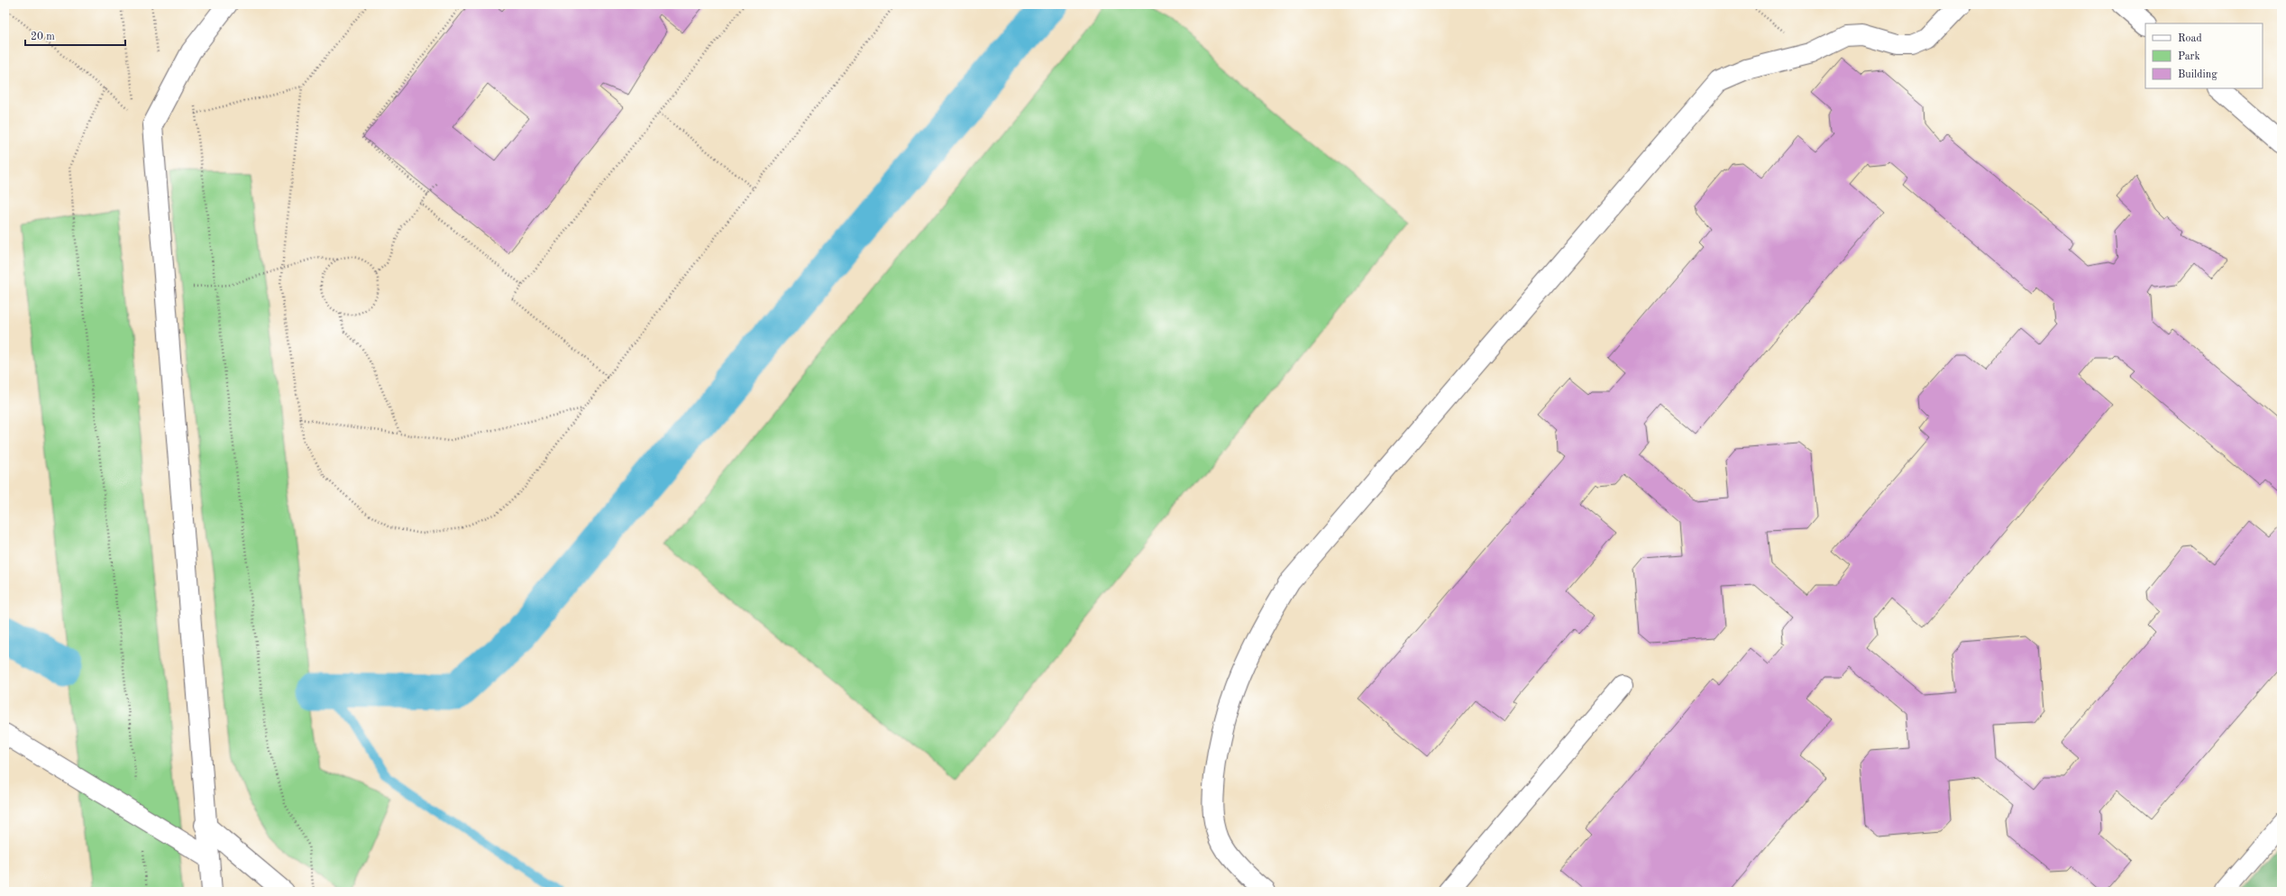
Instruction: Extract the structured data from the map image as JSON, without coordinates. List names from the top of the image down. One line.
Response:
{"legend":["Road","Park","Building"],"scale_bar":"20 m"}
